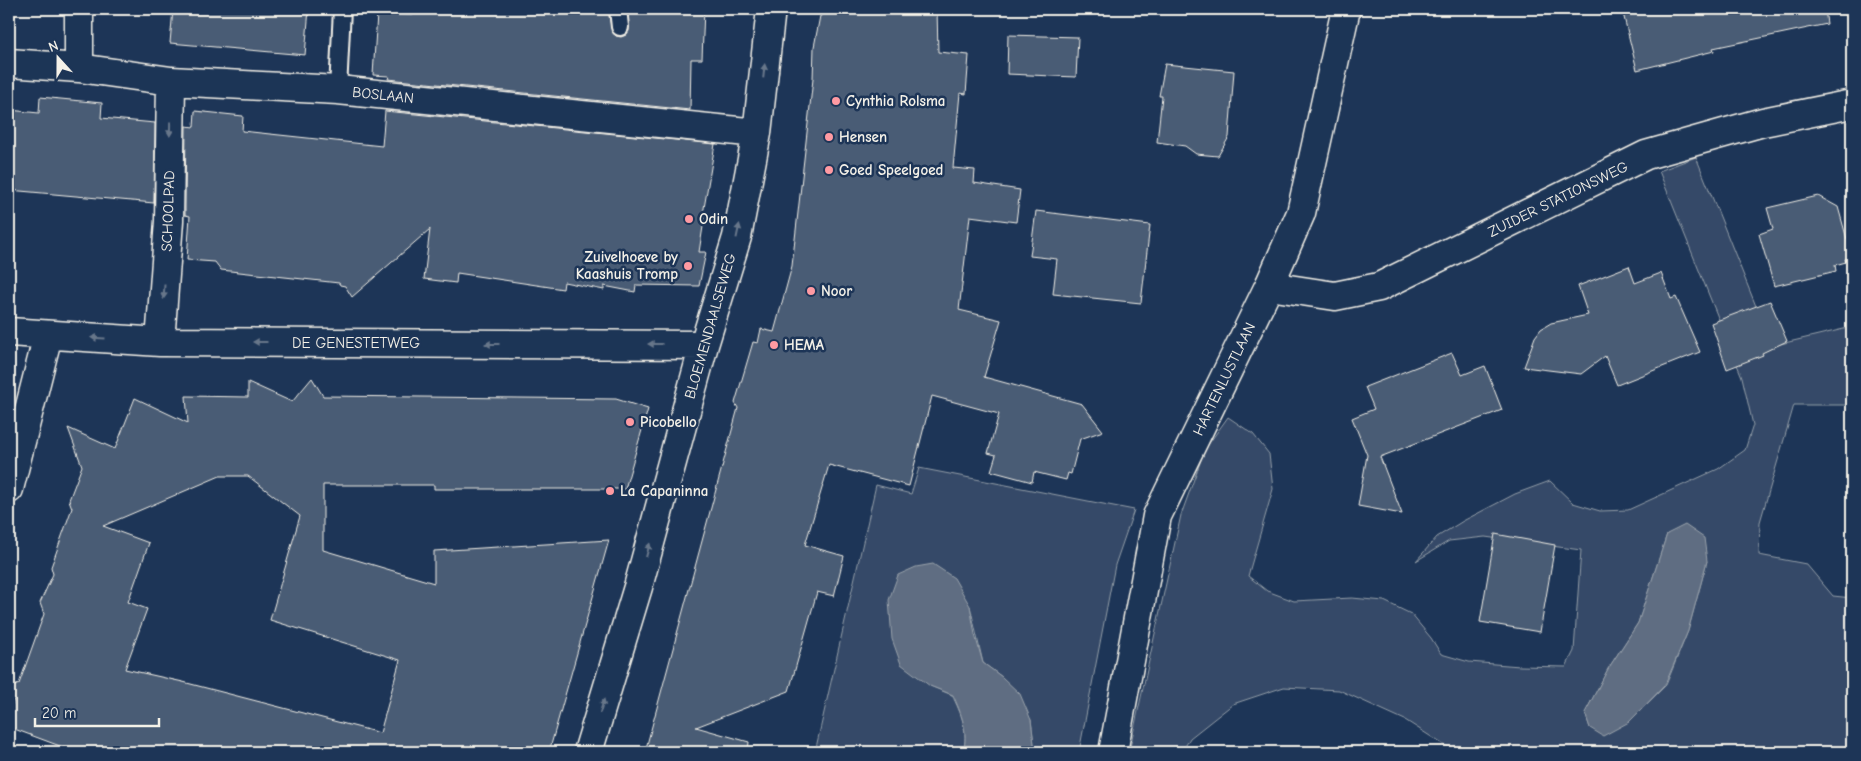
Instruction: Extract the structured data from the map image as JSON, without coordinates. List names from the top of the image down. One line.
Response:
{"streets":{"street":["BOSLAAN","ZUIDER STATIONSWEG","SCHOOLPAD","BLOEMENDAALSEWEG","DE GENESTETWEG","HARTENLUSTLAAN"]},"crossings":[["BOSLAAN","SCHOOLPAD"],["BOSLAAN","BLOEMENDAALSEWEG"],["ZUIDER STATIONSWEG","HARTENLUSTLAAN"],["SCHOOLPAD","DE GENESTETWEG"],["BLOEMENDAALSEWEG","DE GENESTETWEG"]],"one_way":["SCHOOLPAD","BLOEMENDAALSEWEG","DE GENESTETWEG"],"places":["Cynthia Rolsma","Hensen","Goed Speelgoed","Odin","Zuivelhoeve by Kaashuis Tromp","Noor","HEMA","Picobello","La Capaninna"],"scale_bar":"20 m","north":"top"}
